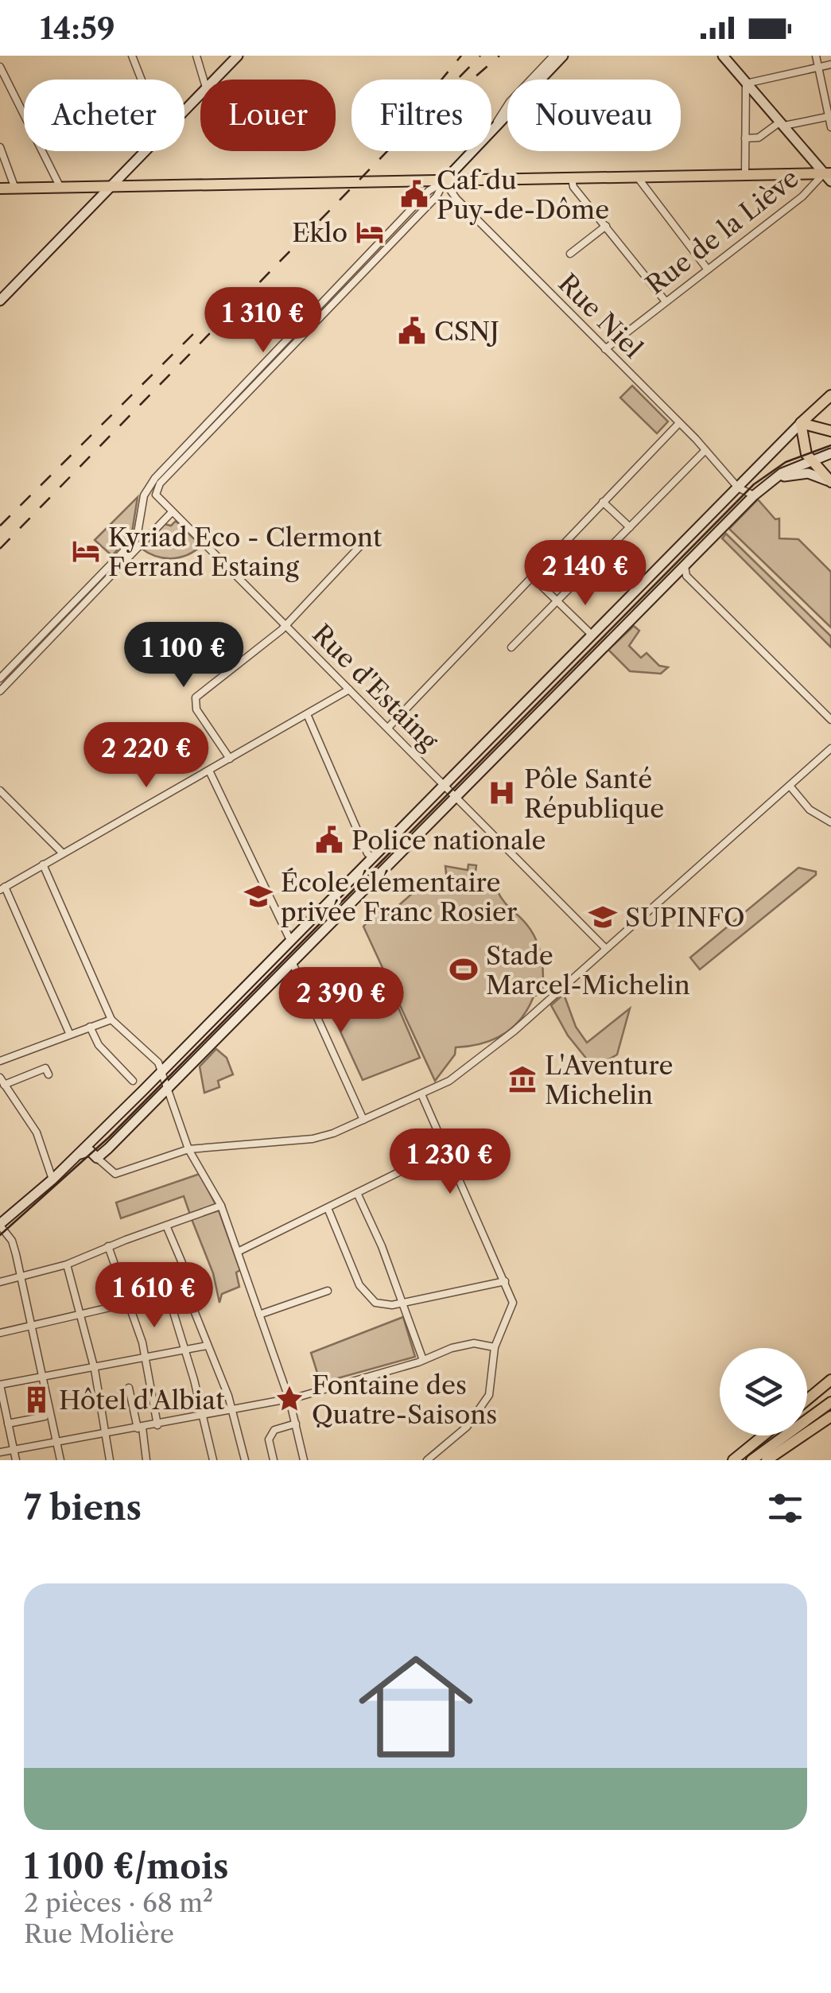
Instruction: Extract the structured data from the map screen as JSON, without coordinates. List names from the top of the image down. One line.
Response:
{"streets":{"street":["Rue de la Liève","Rue Niel","Rue d'Estaing"]},"crossings":[["Rue de la Liève","Rue Niel"]],"places":{"public building":["Caf du Puy-de-Dôme","CSNJ","Police nationale"],"hotel":["Eklo","Kyriad Eco - Clermont Ferrand Estaing"],"hospital":["Pôle Santé République"],"school or university":["École élémentaire privée Franc Rosier","SUPINFO"],"sports":["Stade Marcel-Michelin"],"museum":["L'Aventure Michelin"],"place":["Fontaine des Quatre-Saisons"],"building":["Hôtel d'Albiat"]},"page":{"status":"14:59","chip":["Acheter","Louer","Filtres","Nouveau"],"price":["1 310 €","2 140 €","1 100 €","2 220 €","2 390 €","1 230 €","1 610 €"],"heading":"7 biens","list":[{"name":"1 100 €/mois","note":"2 pièces · 68 m² · Rue Molière"}]}}
